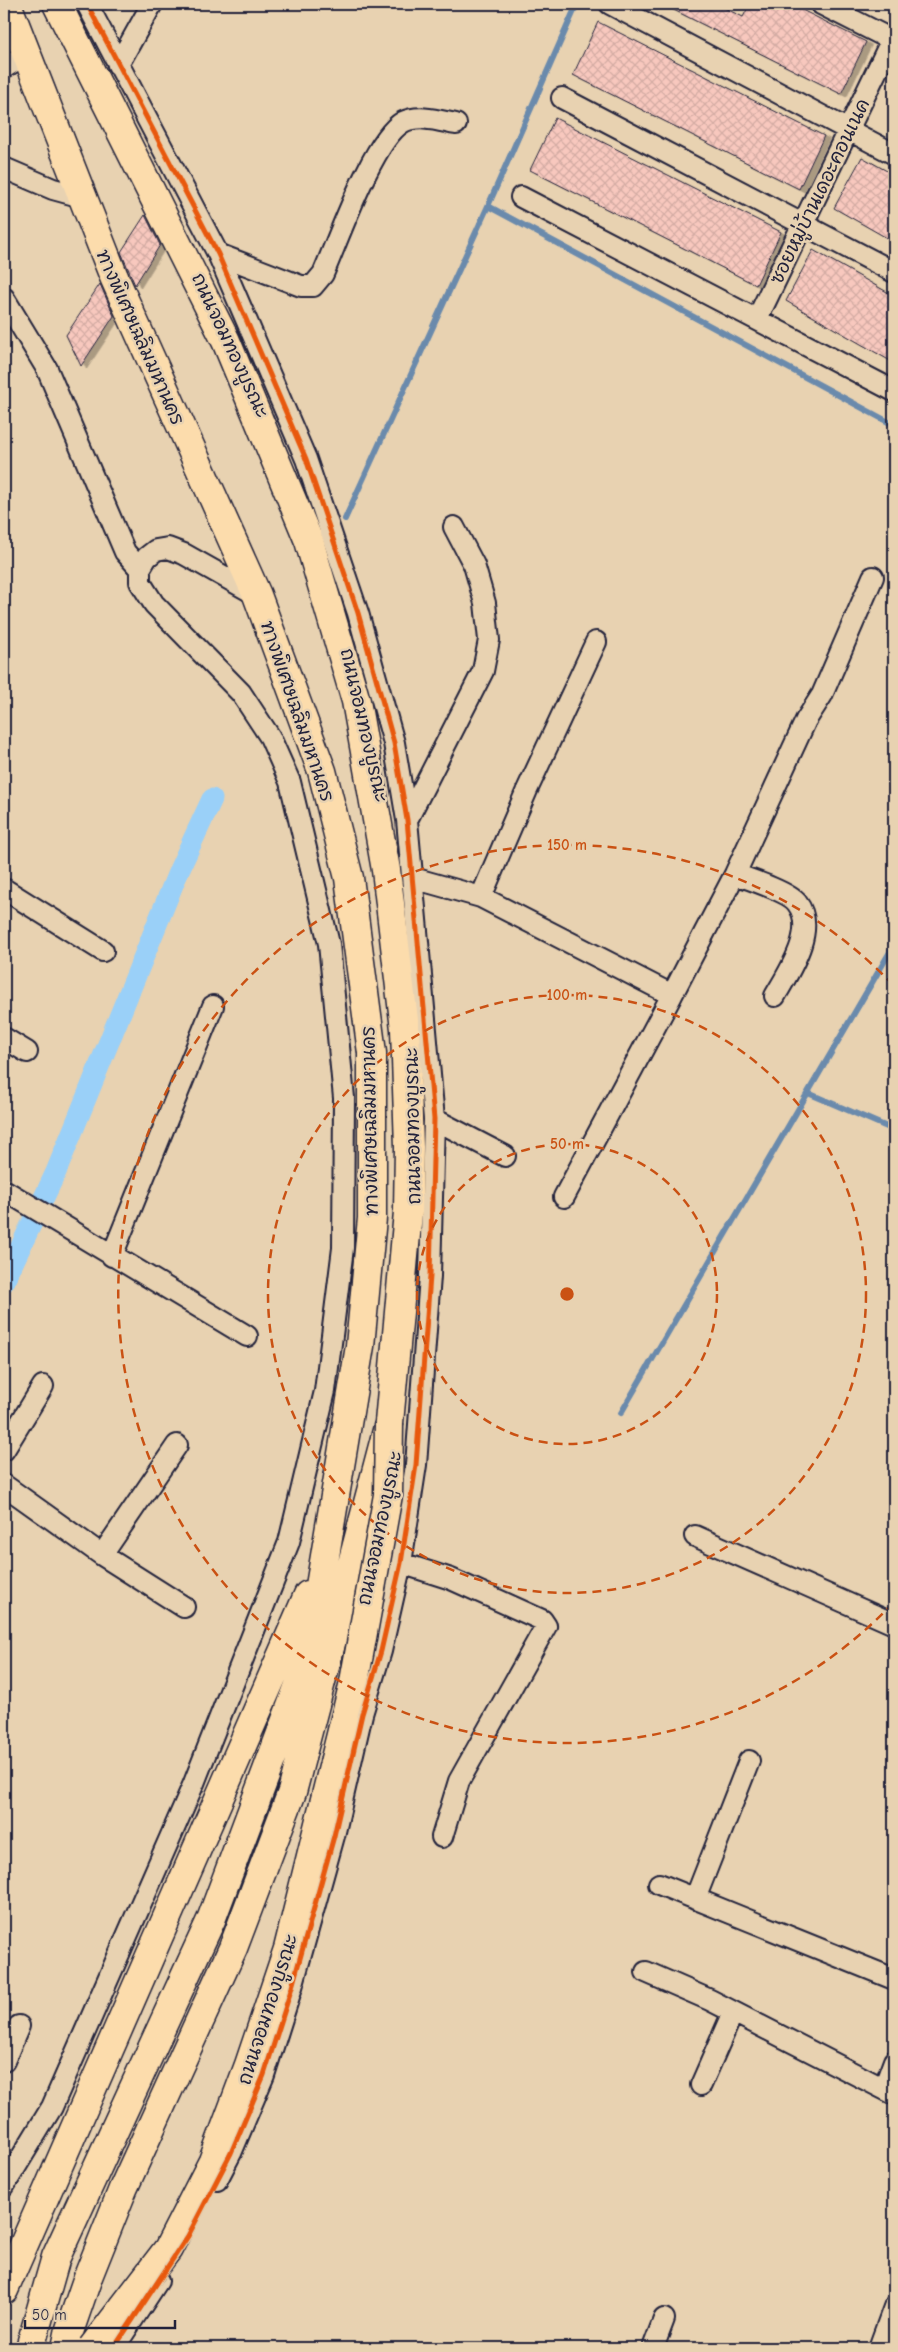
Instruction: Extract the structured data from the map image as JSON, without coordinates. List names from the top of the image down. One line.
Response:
{"streets":{"highway":["ทางพิเศษเฉลิมมหานคร"],"street":["ซอยหมู่บ้านเดอะคอนเนค","ถนนจอมทองบูรณะ"]},"scale_bar":"50 m","rings":["150 m","100 m","50 m"]}
